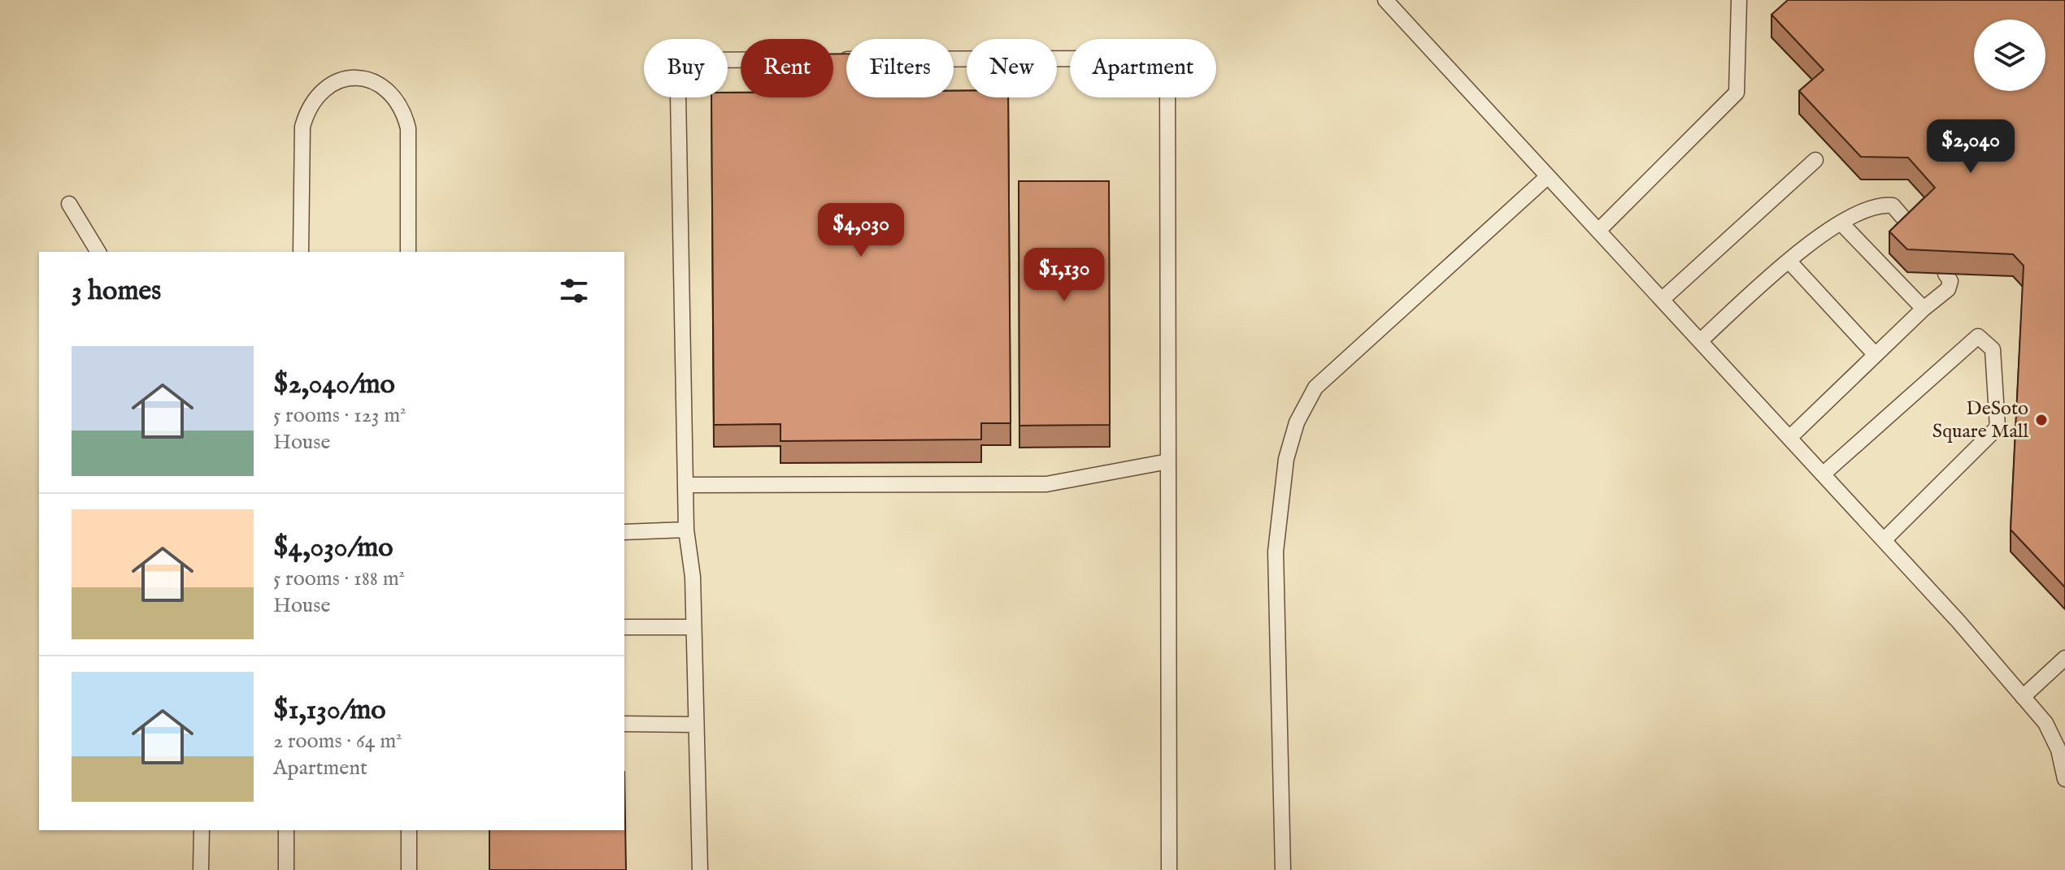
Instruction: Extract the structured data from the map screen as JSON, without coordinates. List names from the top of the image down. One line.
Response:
{"places":["DeSoto Square Mall"],"page":{"chip":["Buy","Rent","Filters","New","Apartment"],"price":["$2,040","$4,030","$1,130"],"heading":"3 homes","list":[{"name":"$2,040/mo","note":"5 rooms · 123 m² · House"},{"name":"$4,030/mo","note":"5 rooms · 188 m² · House"},{"name":"$1,130/mo","note":"2 rooms · 64 m² · Apartment"}]}}
